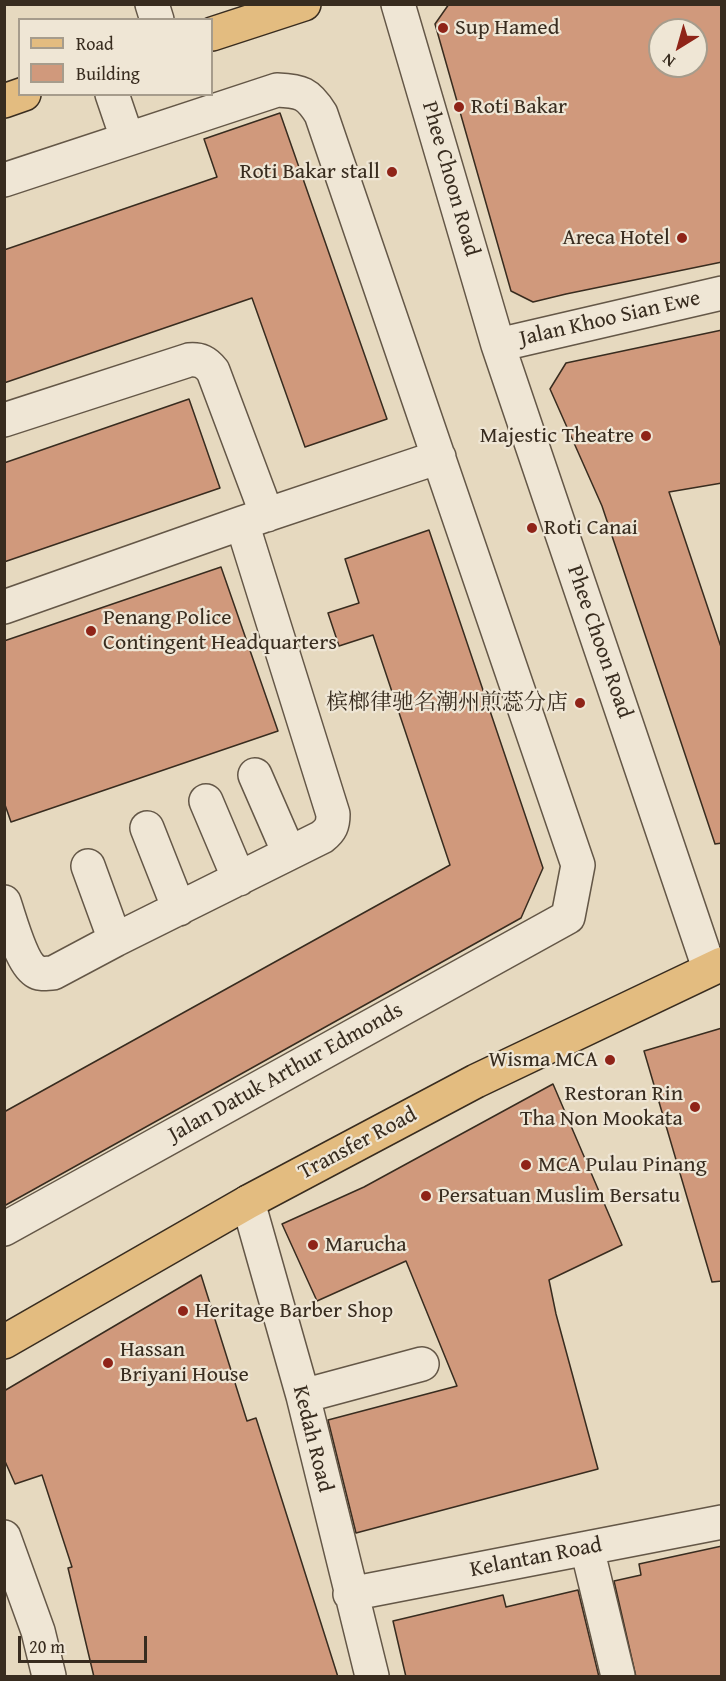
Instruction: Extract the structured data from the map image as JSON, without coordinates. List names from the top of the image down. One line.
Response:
{"streets":{"main road":["Transfer Road"],"street":["Phee Choon Road","Jalan Khoo Sian Ewe","Jalan Datuk Arthur Edmonds","Kedah Road","Kelantan Road"]},"crossings":[["Phee Choon Road","Jalan Khoo Sian Ewe"],["Phee Choon Road","Transfer Road"],["Transfer Road","Kedah Road"],["Kedah Road","Kelantan Road"]],"places":["Sup Hamed","Roti Bakar","Roti Bakar stall","Areca Hotel","Majestic Theatre","Roti Canai","Penang Police Contingent Headquarters","槟榔律驰名潮州煎蕊分店","Wisma MCA","Restoran Rin Tha Non Mookata","MCA Pulau Pinang","Persatuan Muslim Bersatu","Marucha","Heritage Barber Shop","Hassan Briyani House"],"legend":["Road","Building"],"scale_bar":"20 m","north":"bottom left"}
